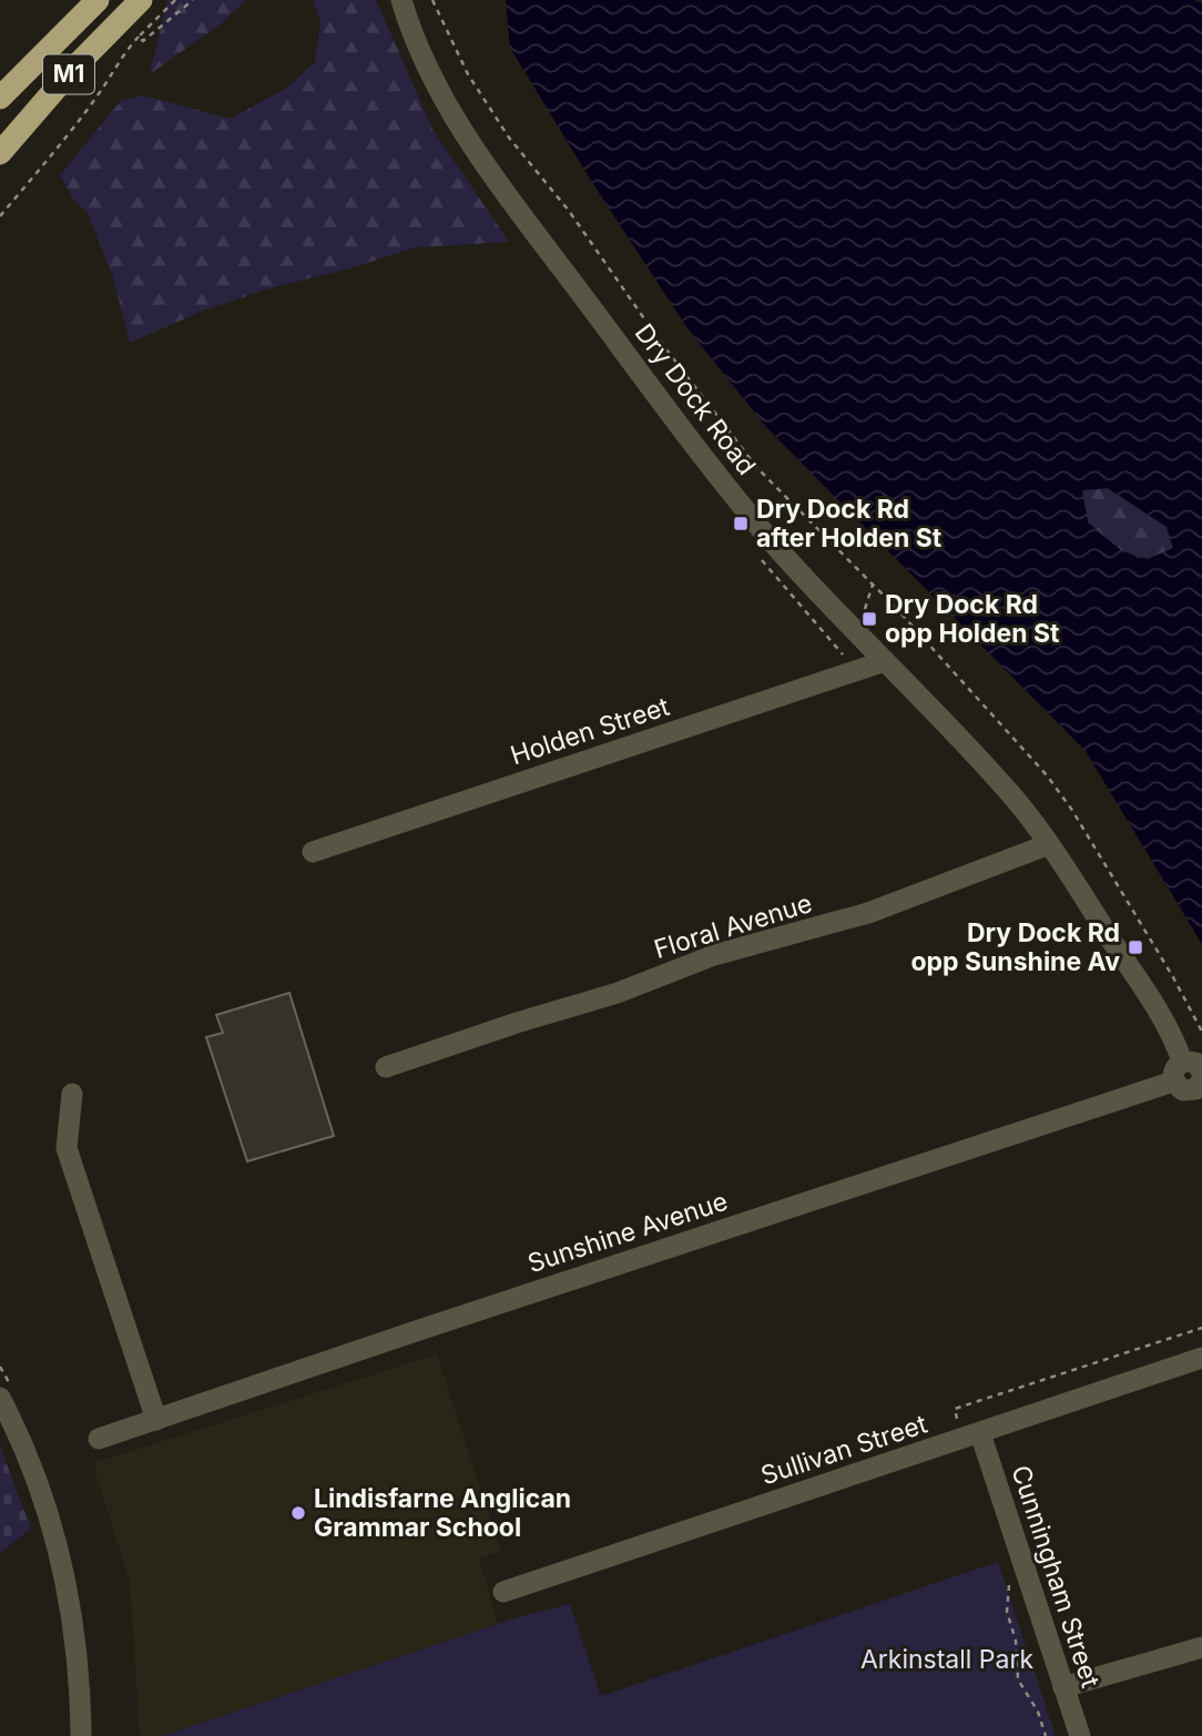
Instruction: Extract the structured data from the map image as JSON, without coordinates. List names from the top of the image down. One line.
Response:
{"streets":{"highway":["M1"],"street":["Dry Dock Road","Holden Street","Floral Avenue","Sunshine Avenue","Sullivan Street","Cunningham Street"]},"crossings":[["Dry Dock Road","Holden Street"],["Dry Dock Road","Floral Avenue"],["Dry Dock Road","Sunshine Avenue"],["Sullivan Street","Cunningham Street"]],"parks":["Arkinstall Park"],"places":{"transit":["Dry Dock Rd after Holden St","Dry Dock Rd opp Holden St","Dry Dock Rd opp Sunshine Av"],"other":["Lindisfarne Anglican Grammar School"]}}
